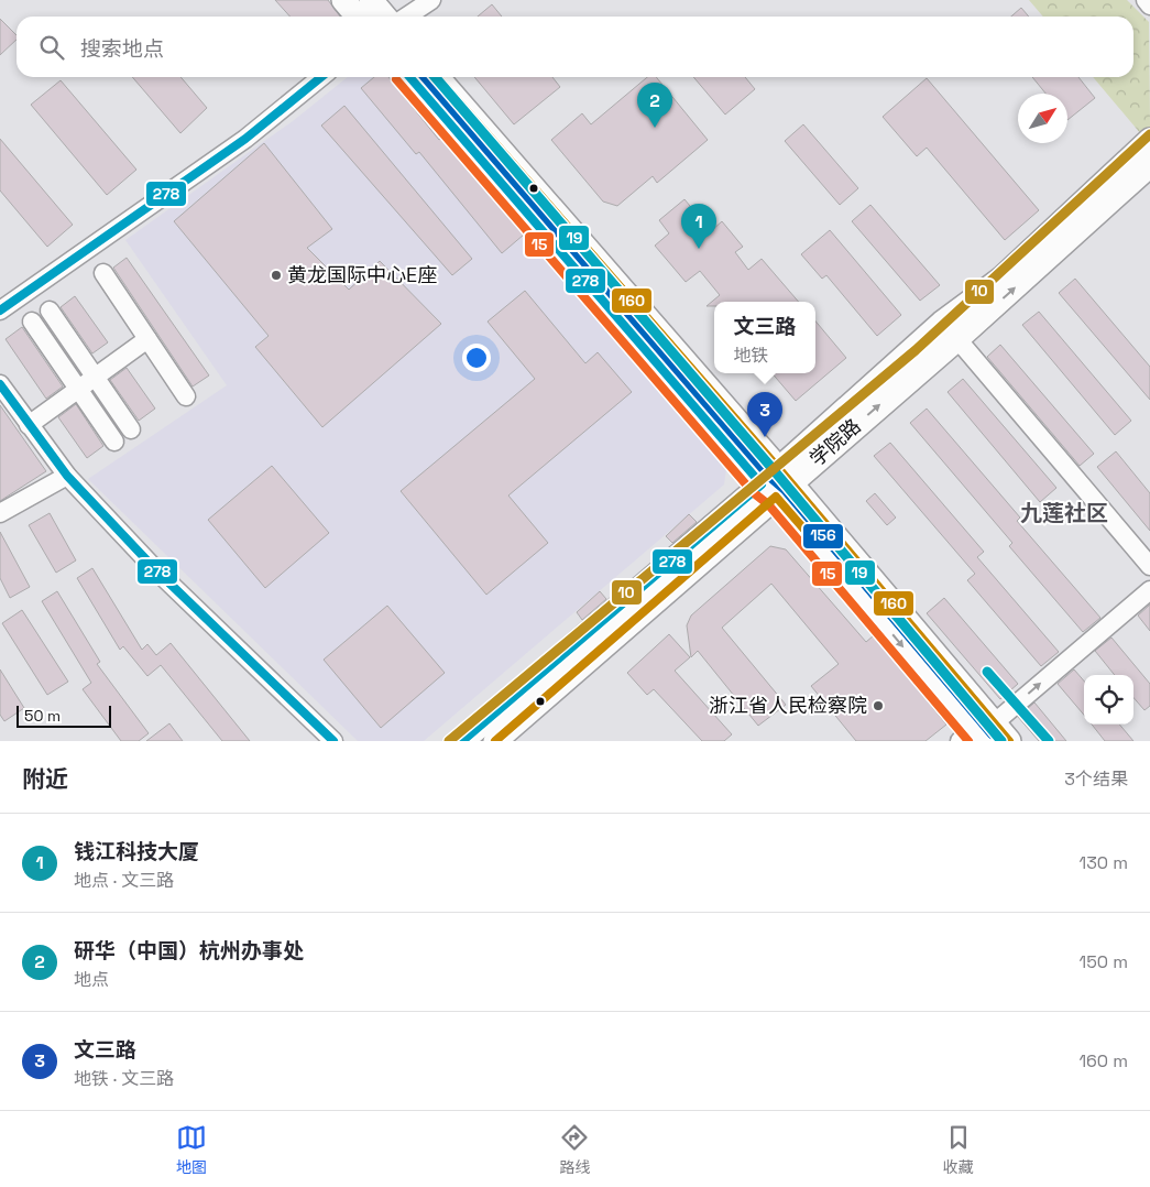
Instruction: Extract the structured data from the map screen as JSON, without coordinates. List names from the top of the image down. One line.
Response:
{"streets":{"main road":["学院路"]},"districts":["九莲社区"],"places":["黄龙国际中心E座","浙江省人民检察院"],"lines":["transit line 19","transit line 278","transit line 156","transit line 160","transit line 15","transit line 10"],"scale_bar":"50 m","north":"top right","page":{"search":"搜索地点","pins":["2","1","3"],"popup":["文三路","地铁"],"scale":"50 m","heading":["附近","3个结果"],"list":[{"mark":"1","name":"钱江科技大厦","note":"地点 · 文三路","value":"130 m"},{"mark":"2","name":"研华（中国）杭州办事处","note":"地点","value":"150 m"},{"mark":"3","name":"文三路","note":"地铁 · 文三路","value":"160 m"}],"nav":["地图","路线","收藏"]}}
